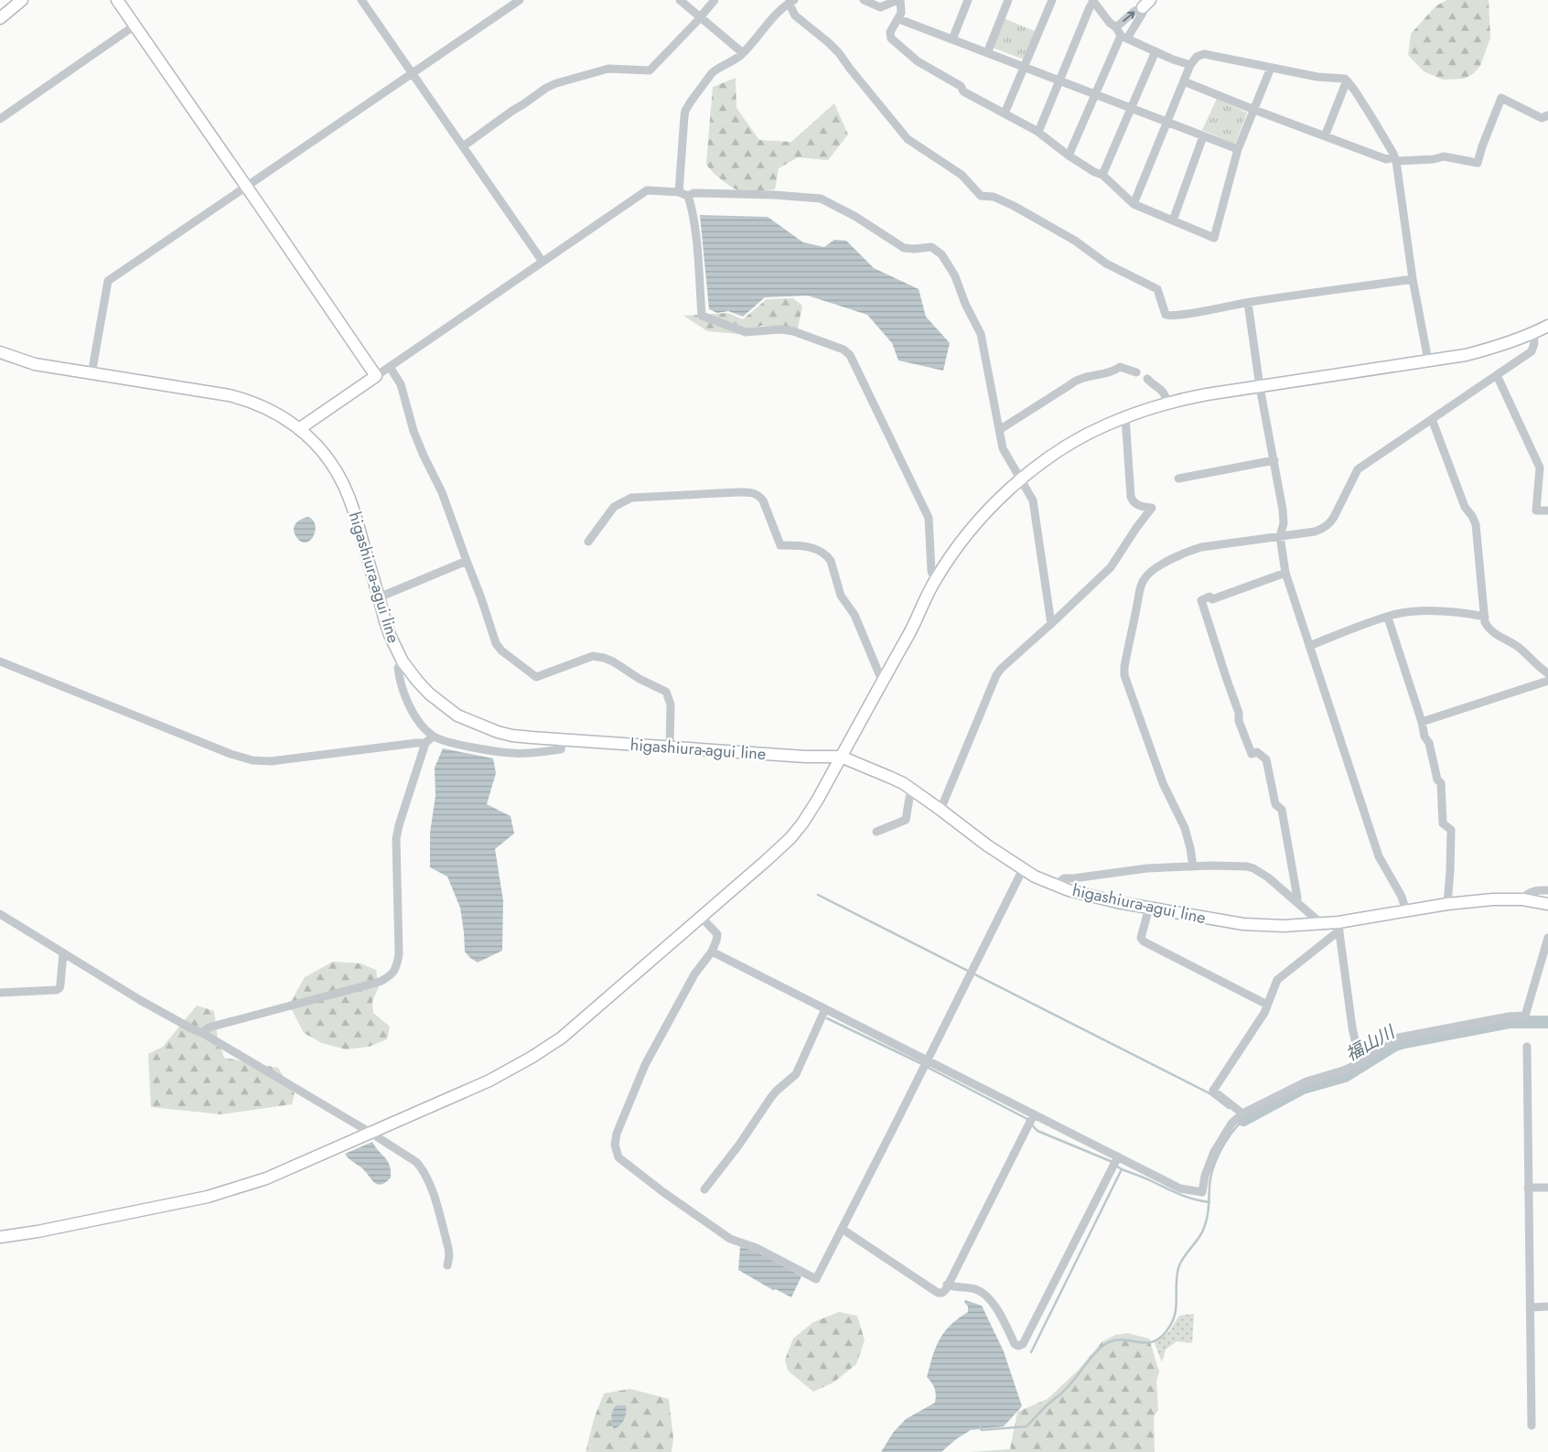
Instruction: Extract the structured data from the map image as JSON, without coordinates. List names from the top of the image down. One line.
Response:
{"streets":{"street":["higashiura-agui line"]},"water":["福山川"]}
